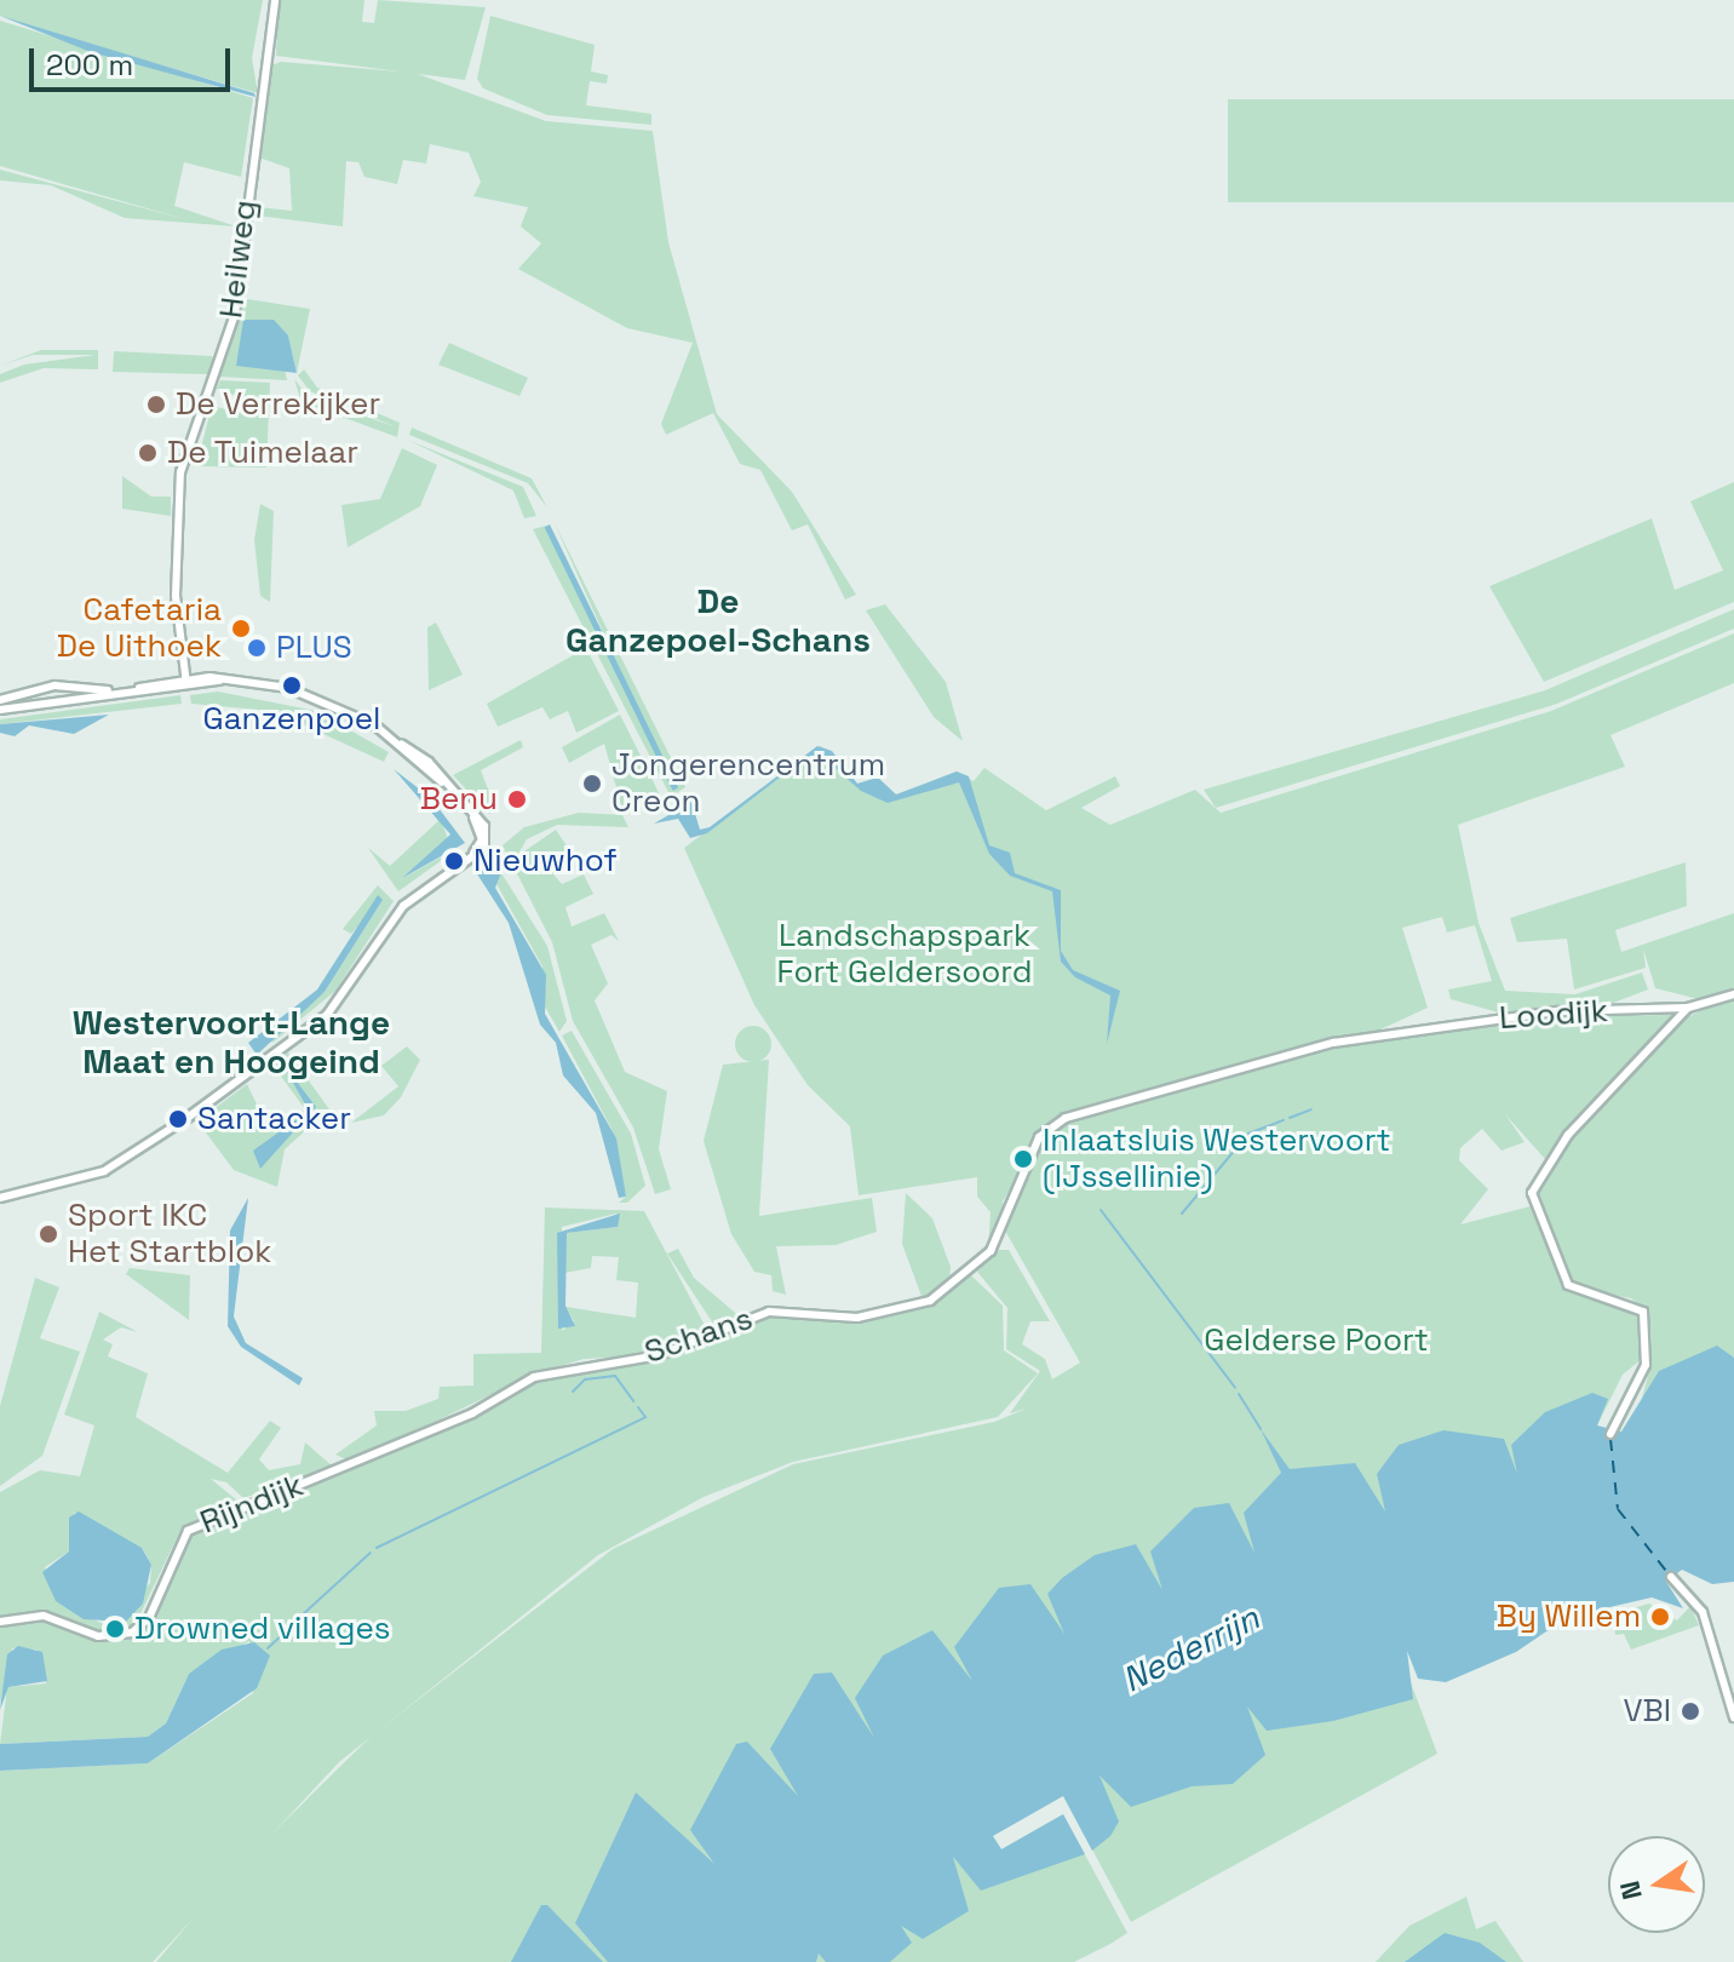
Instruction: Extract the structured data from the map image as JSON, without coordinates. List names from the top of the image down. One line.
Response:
{"streets":{"street":["Heilweg","Loodijk","Schans","Rijndijk"]},"crossings":[["Loodijk","Schans"],["Schans","Rijndijk"]],"districts":["De Ganzepoel-Schans","Westervoort-Lange Maat en Hoogeind"],"water":["Nederrijn"],"parks":["Landschapspark Fort Geldersoord","Gelderse Poort"],"places":["De Verrekijker","De Tuimelaar","Cafetaria De Uithoek","PLUS","Ganzenpoel","Jongerencentrum Creon","Benu","Nieuwhof","Santacker","Inlaatsluis Westervoort (IJssellinie)","Sport IKC Het Startblok","By Willem","Drowned villages","VBI"],"scale_bar":"200 m","north":"left"}
